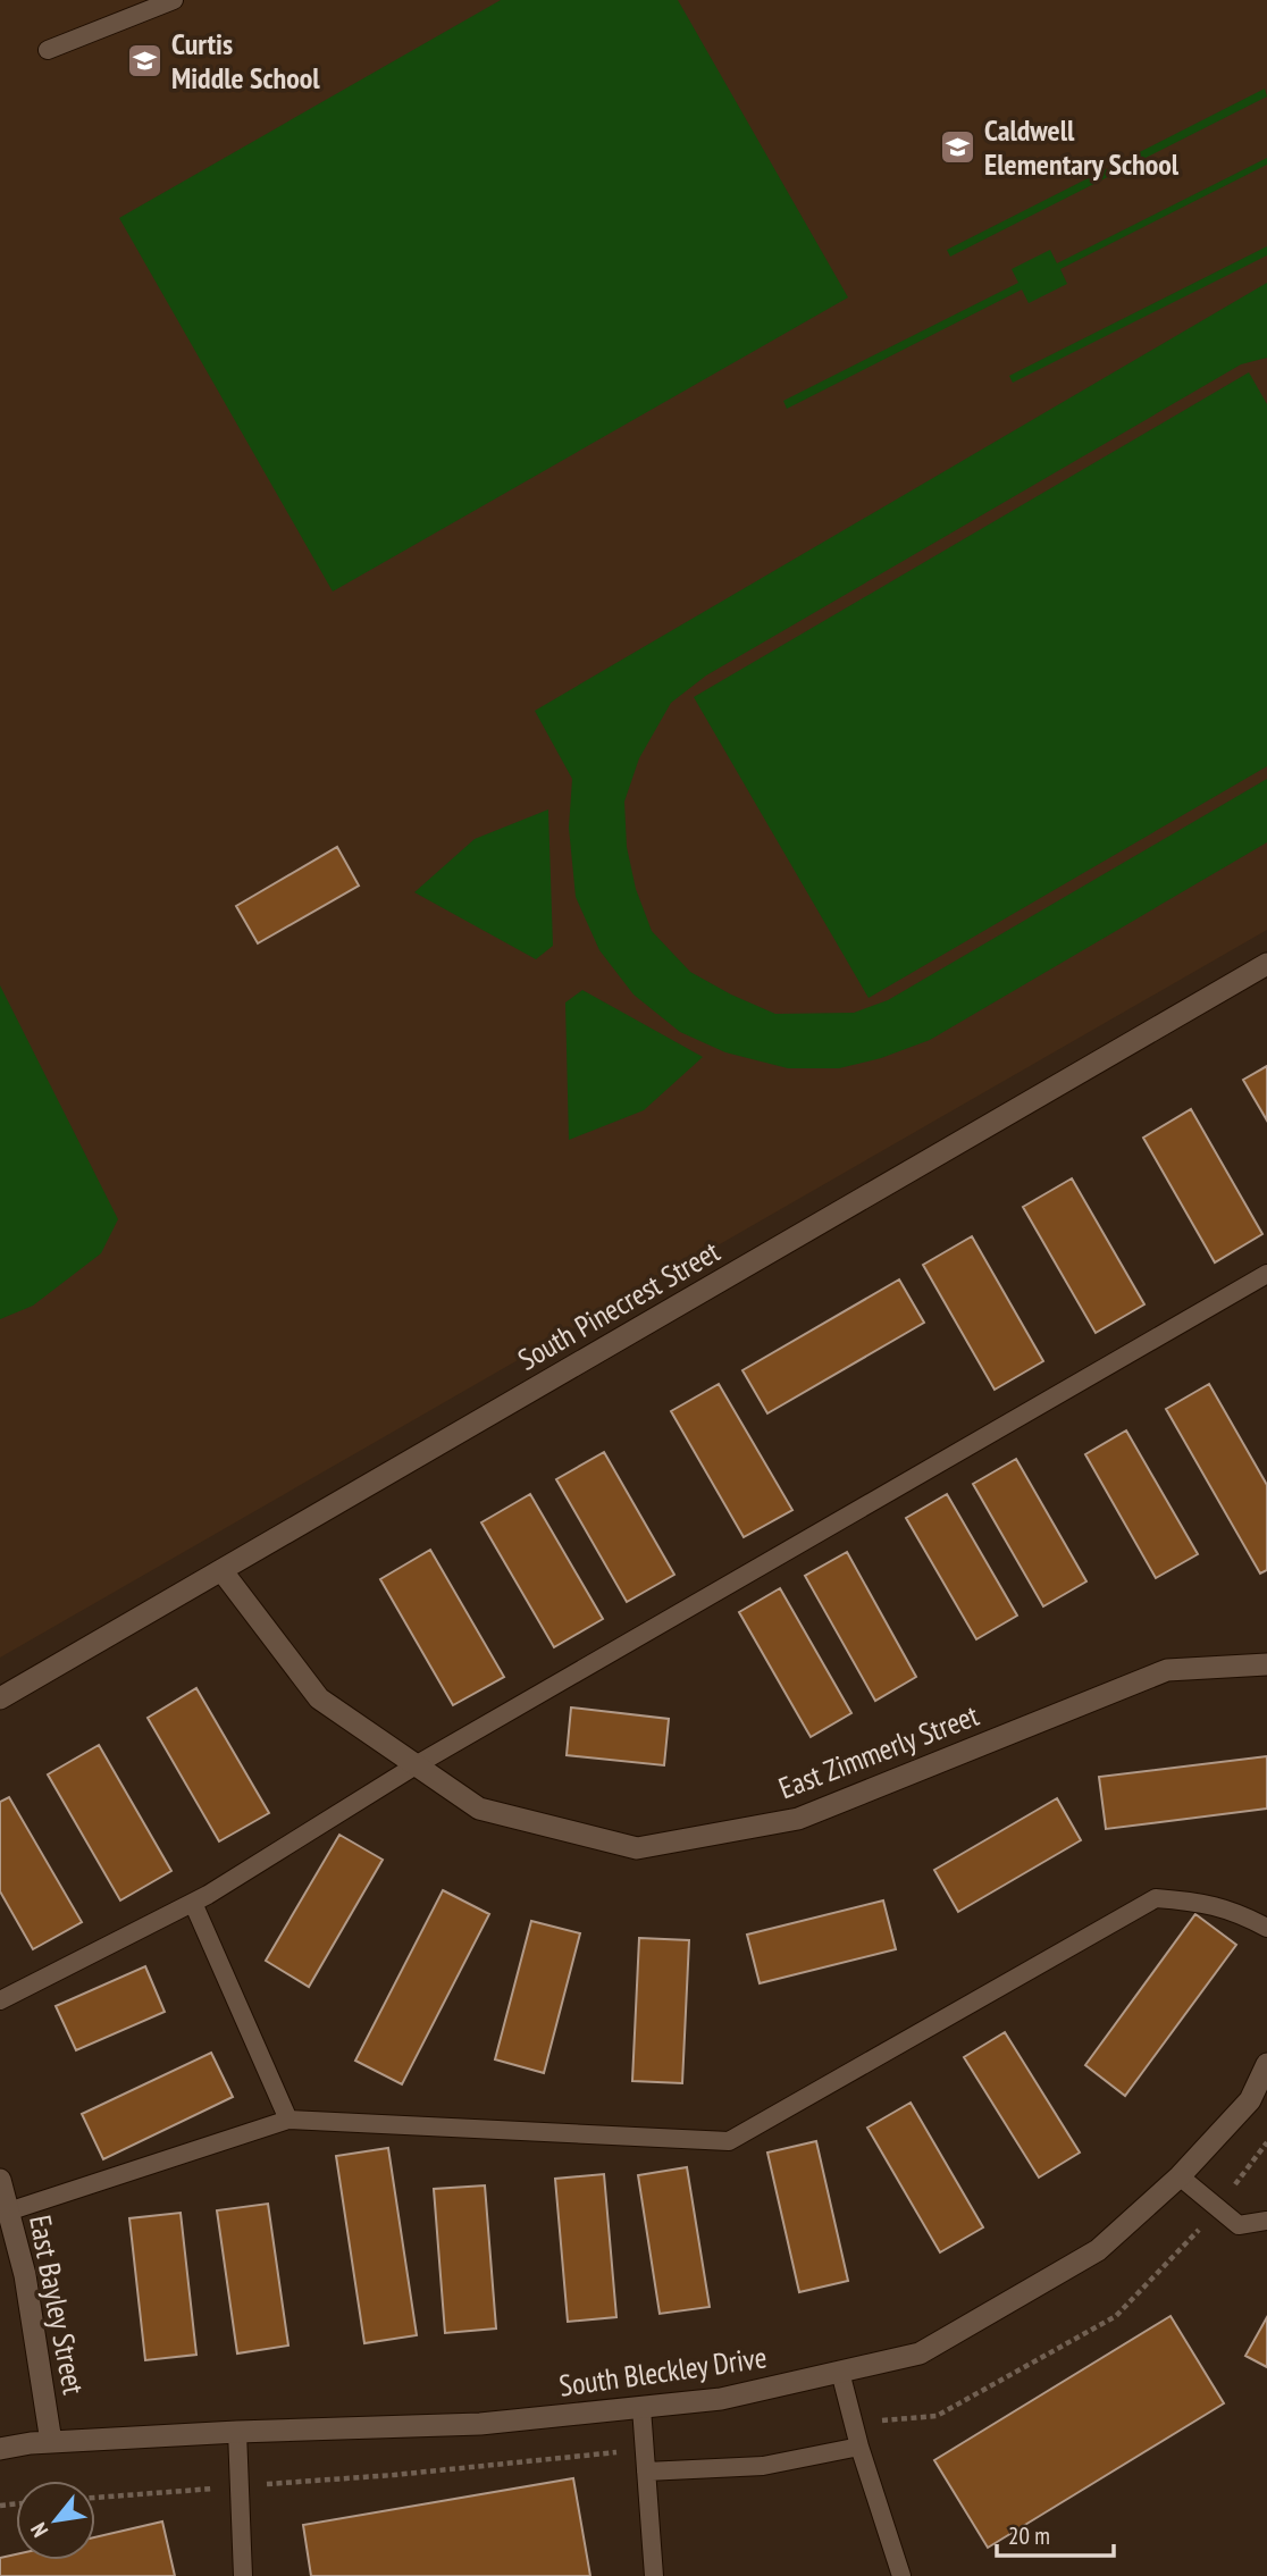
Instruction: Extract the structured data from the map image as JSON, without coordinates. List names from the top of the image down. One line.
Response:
{"streets":{"street":["South Pinecrest Street","East Zimmerly Street","East Bayley Street","South Bleckley Drive"]},"crossings":[["South Pinecrest Street","East Zimmerly Street"],["East Bayley Street","South Bleckley Drive"]],"places":{"school or university":["Curtis Middle School","Caldwell Elementary School"]},"scale_bar":"20 m","north":"bottom left"}
